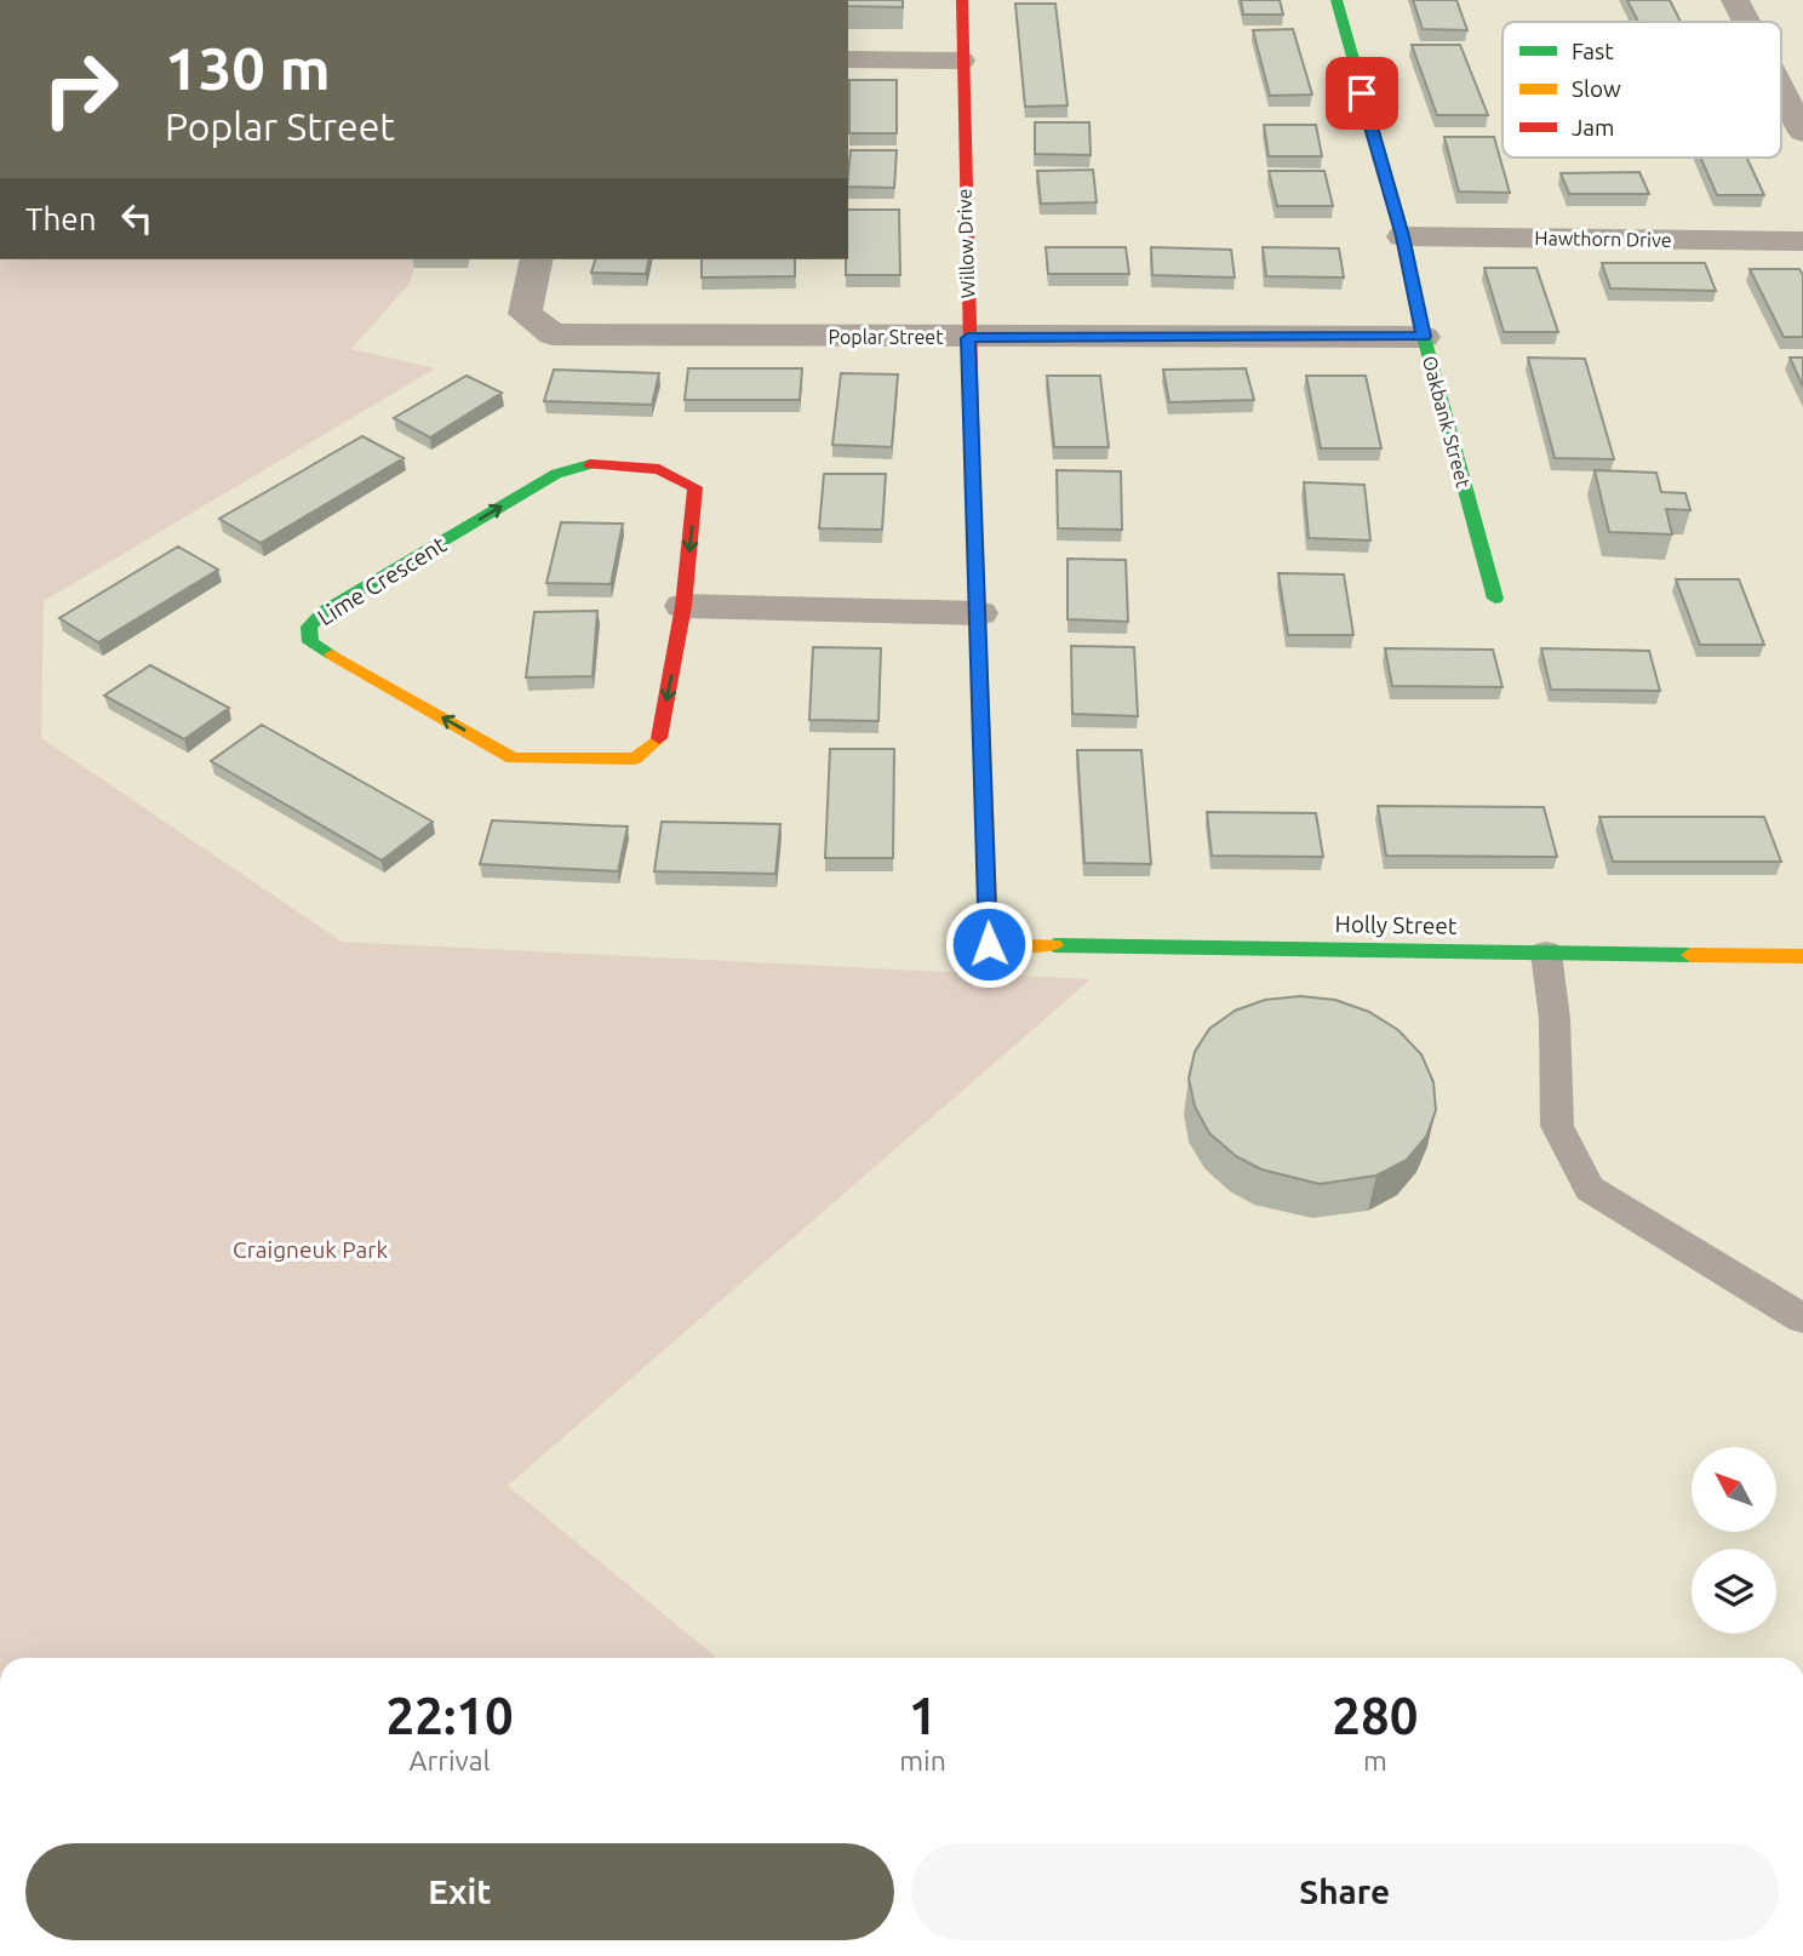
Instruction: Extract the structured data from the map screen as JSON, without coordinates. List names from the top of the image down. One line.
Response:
{"streets":{"street":["Hawthorn Drive","Willow Drive","Poplar Street","Oakbank Street","Lime Crescent","Holly Street"]},"crossings":[["Hawthorn Drive","Oakbank Street"],["Willow Drive","Poplar Street"],["Willow Drive","Holly Street"],["Poplar Street","Oakbank Street"]],"parks":["Craigneuk Park"],"legend":["Fast","Slow","Jam"],"north":"top left","page":{"turn":["130 m","Poplar Street"],"then":"Then","eta":["22:10","Arrival","1","min","280","m"],"buttons":["Exit","Share"]}}
